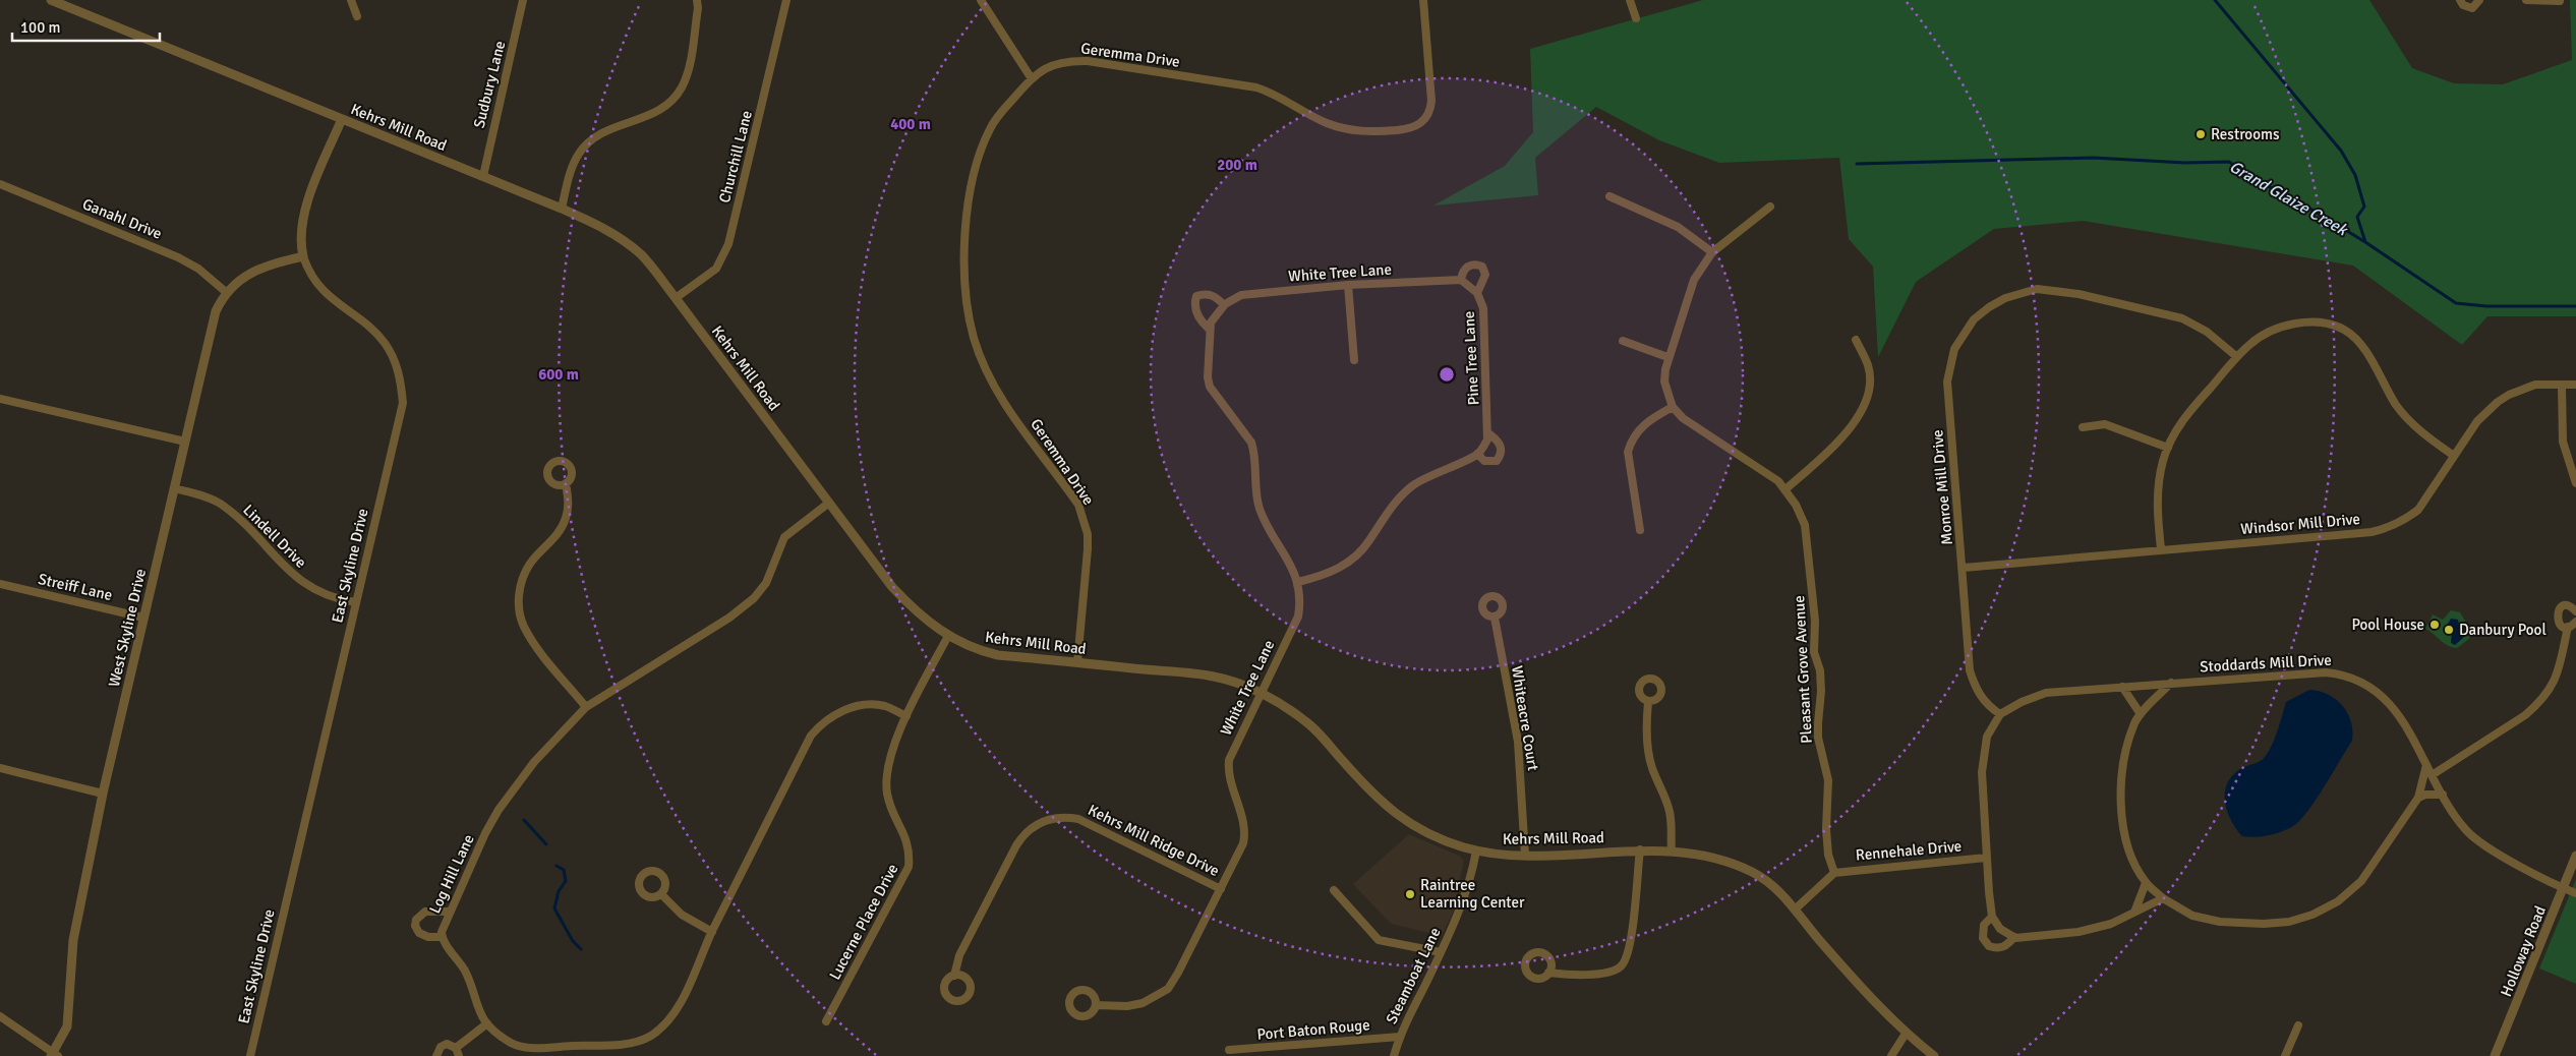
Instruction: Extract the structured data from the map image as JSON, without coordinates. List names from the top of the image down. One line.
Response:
{"streets":{"street":["Geremma Drive","Sudbury Lane","Kehrs Mill Road","Churchill Lane","Ganahl Drive","White Tree Lane","Pine Tree Lane","Monroe Mill Drive","Windsor Mill Drive","Lindell Drive","East Skyline Drive","Streiff Lane","West Skyline Drive","Stoddards Mill Drive","Pleasant Grove Avenue","Whiteacre Court","Kehrs Mill Ridge Drive","Rennehale Drive","Log Hill Lane","Lucerne Place Drive","Holloway Road","Steamboat Lane","Port Baton Rouge"]},"crossings":[["Geremma Drive","Kehrs Mill Road"],["Sudbury Lane","Kehrs Mill Road"],["Kehrs Mill Road","Churchill Lane"],["Kehrs Mill Road","White Tree Lane"],["Kehrs Mill Road","East Skyline Drive"],["Kehrs Mill Road","Whiteacre Court"],["Kehrs Mill Road","Log Hill Lane"],["Kehrs Mill Road","Lucerne Place Drive"],["Kehrs Mill Road","Steamboat Lane"],["Ganahl Drive","West Skyline Drive"],["White Tree Lane","Pine Tree Lane"],["White Tree Lane","Kehrs Mill Ridge Drive"],["Monroe Mill Drive","Windsor Mill Drive"],["Monroe Mill Drive","Stoddards Mill Drive"],["Lindell Drive","East Skyline Drive"],["Lindell Drive","West Skyline Drive"],["East Skyline Drive","West Skyline Drive"],["Streiff Lane","West Skyline Drive"],["Stoddards Mill Drive","Holloway Road"],["Pleasant Grove Avenue","Rennehale Drive"],["Log Hill Lane","Lucerne Place Drive"],["Steamboat Lane","Port Baton Rouge"]],"water":["Grand Glaize Creek"],"places":["Restrooms","Pool House","Danbury Pool","Raintree Learning Center"],"scale_bar":"100 m","rings":["400 m","200 m","600 m"]}
